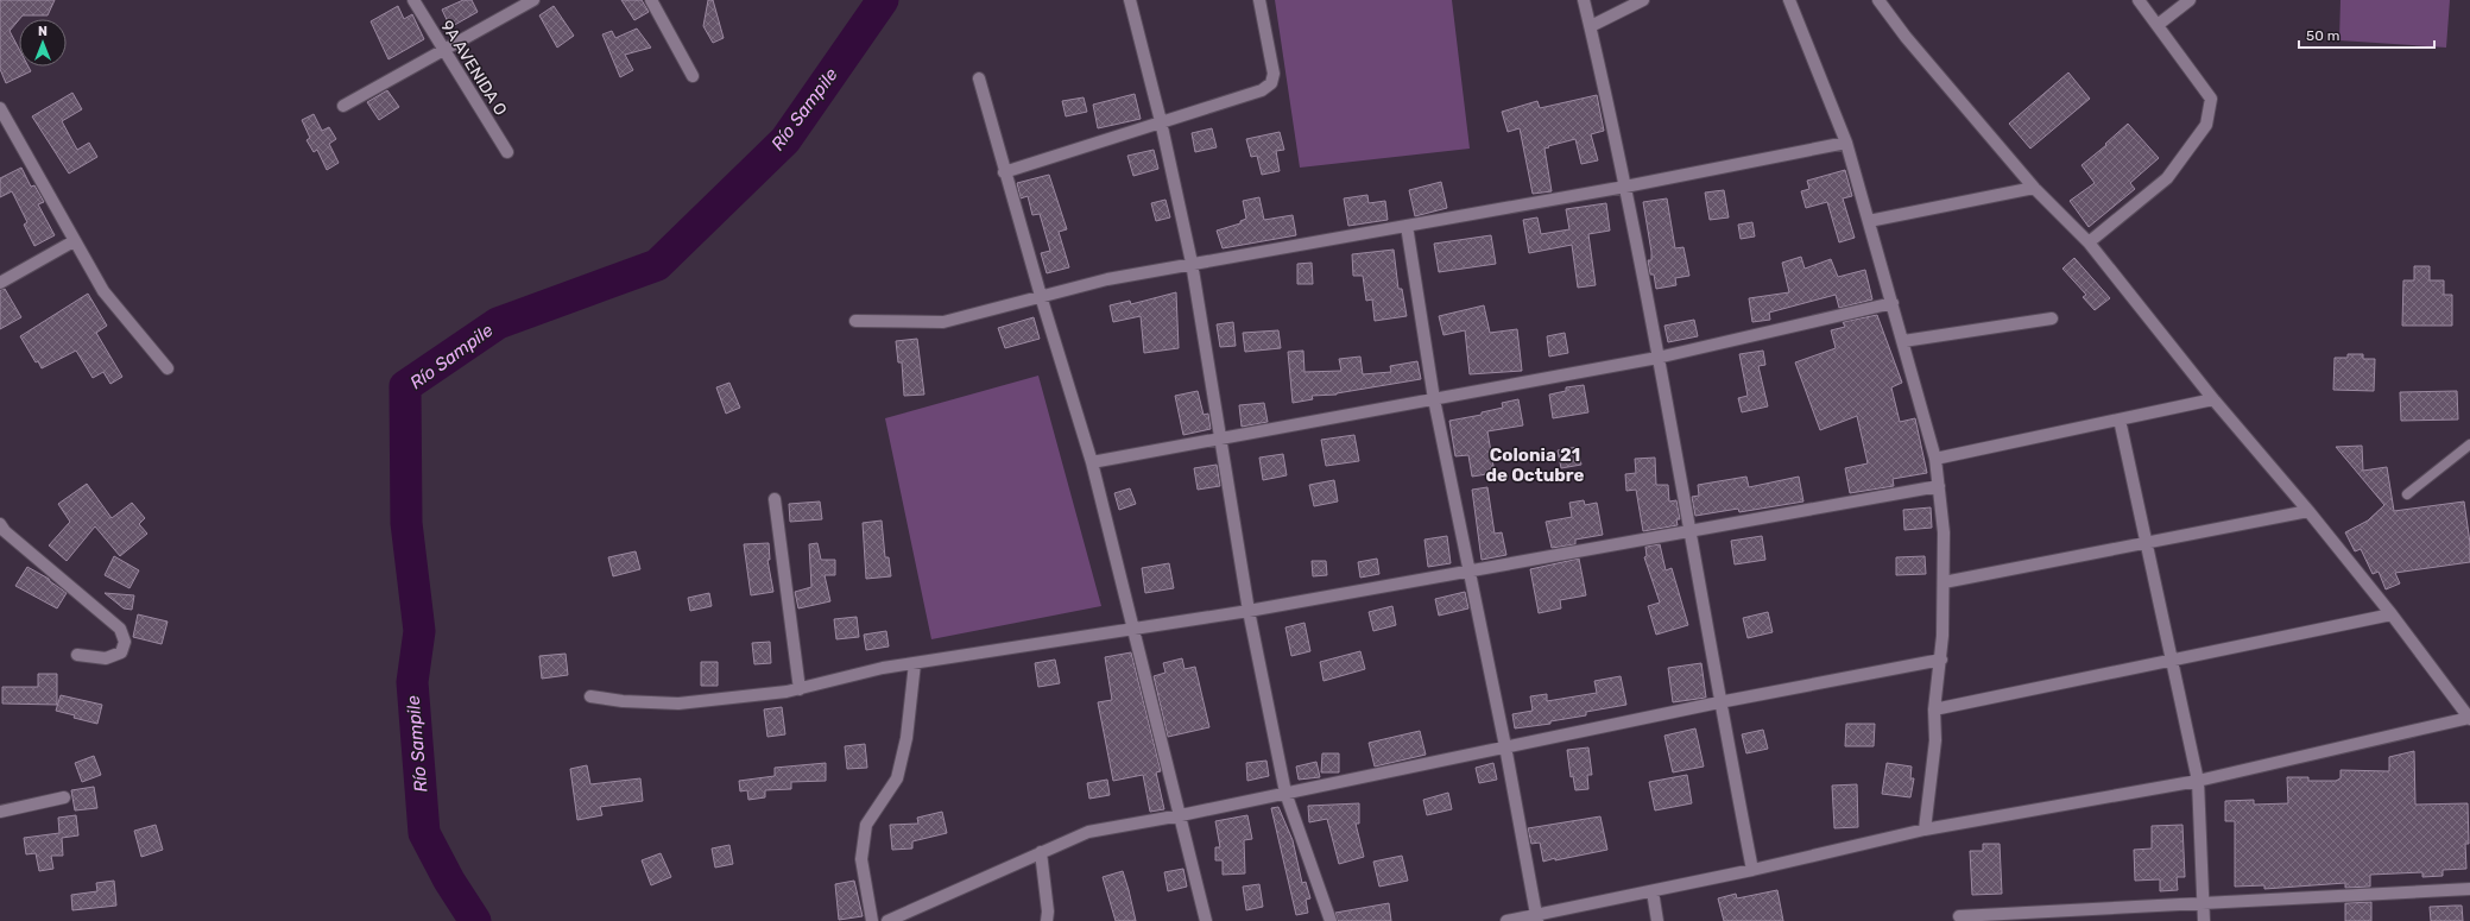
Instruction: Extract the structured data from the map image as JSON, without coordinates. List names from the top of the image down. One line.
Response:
{"streets":{"street":["9A AVENIDA O"]},"districts":["Colonia 21 de Octubre"],"water":["Río Sampile"],"scale_bar":"50 m","north":"top"}
